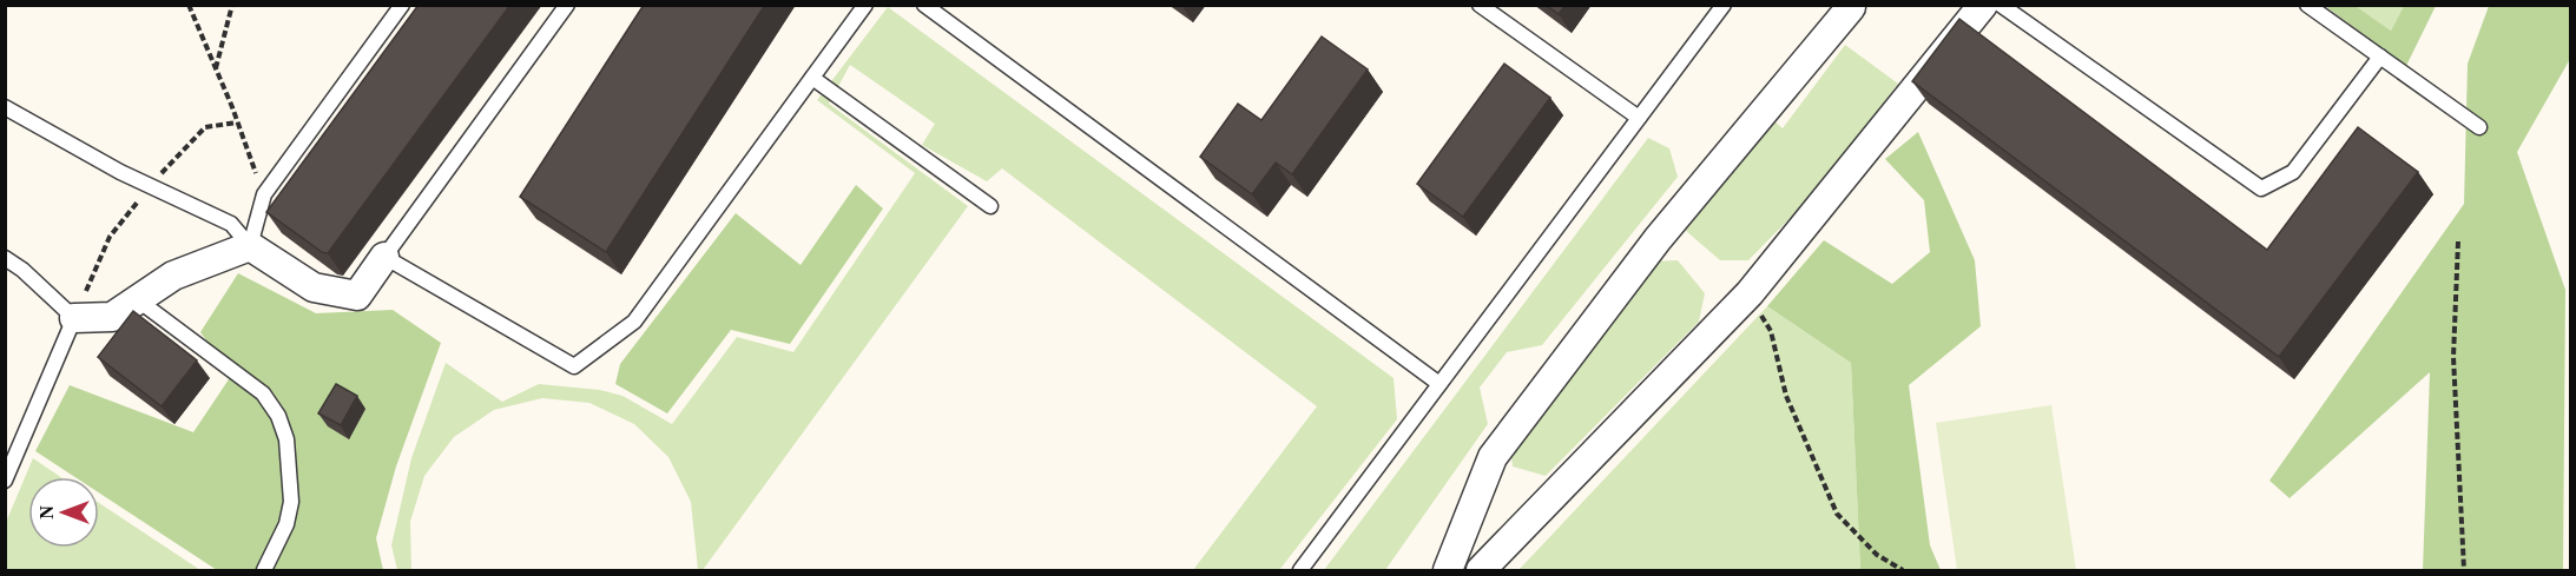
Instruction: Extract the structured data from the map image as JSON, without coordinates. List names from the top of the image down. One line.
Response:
{"north":"left"}
